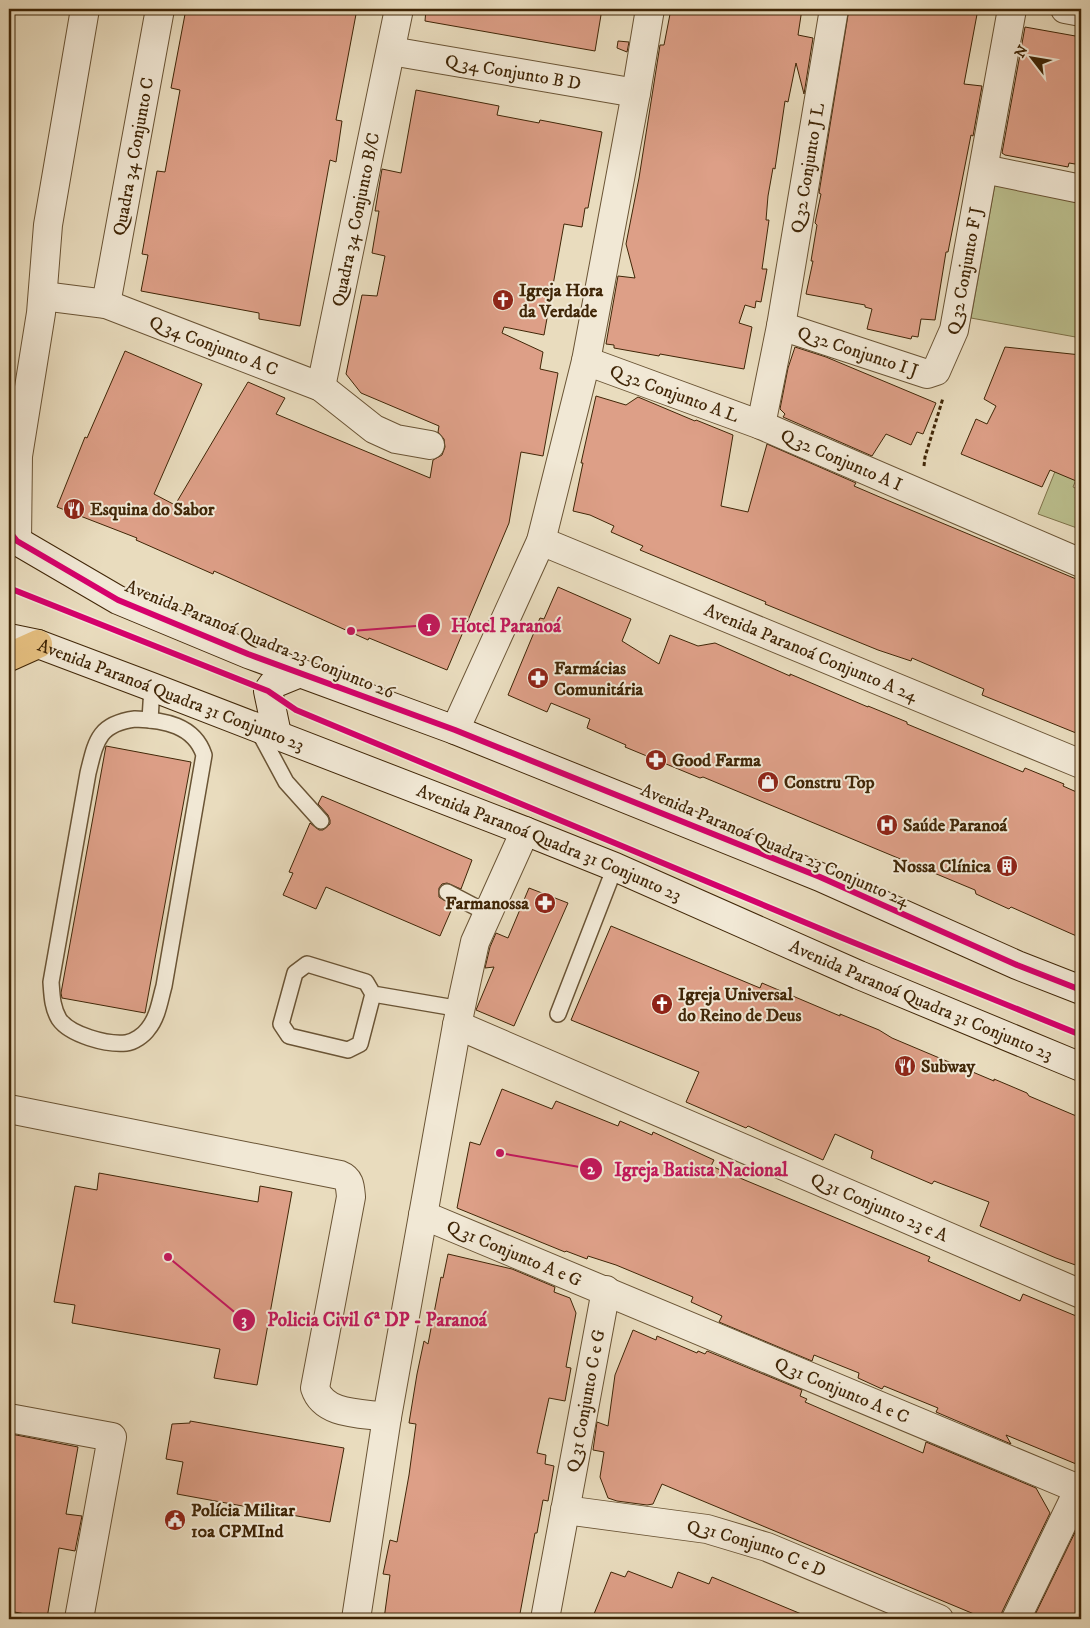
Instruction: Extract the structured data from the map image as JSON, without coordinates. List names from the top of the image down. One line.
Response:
{"streets":{"street":["Q 34 Conjunto B D","Quadra 34 Conjunto C","Q 32 Conjunto J L","Quadra 34 Conjunto B/C","Q 32 Conjunto F J","Q 34 Conjunto A C","Q 32 Conjunto I J","Q 32 Conjunto A L","Q 32 Conjunto A I","Avenida Paranoá Quadra 23 Conjunto 26","Avenida Paranoá Conjunto A 24","Avenida Paranoá Quadra 31 Conjunto 23","Avenida Paranoá Quadra 23 Conjunto 24","Q 31 Conjunto 23 e A","Q 31 Conjunto A e G","Q 31 Conjunto A e C","Q 31 Conjunto C e G","Q 31 Conjunto C e D"]},"crossings":[["Q 34 Conjunto B D","Quadra 34 Conjunto B/C"],["Quadra 34 Conjunto C","Q 34 Conjunto A C"],["Q 32 Conjunto J L","Q 32 Conjunto I J"],["Q 32 Conjunto J L","Q 32 Conjunto A L"],["Q 32 Conjunto J L","Q 32 Conjunto A I"],["Quadra 34 Conjunto B/C","Q 34 Conjunto A C"],["Q 32 Conjunto F J","Q 32 Conjunto I J"],["Q 32 Conjunto A L","Q 32 Conjunto A I"],["Avenida Paranoá Quadra 23 Conjunto 26","Avenida Paranoá Quadra 23 Conjunto 24"],["Q 31 Conjunto A e G","Q 31 Conjunto A e C"],["Q 31 Conjunto A e G","Q 31 Conjunto C e G"],["Q 31 Conjunto A e C","Q 31 Conjunto C e G"],["Q 31 Conjunto C e G","Q 31 Conjunto C e D"]],"places":{"church":["Igreja Hora da Verdade","Igreja Universal do Reino de Deus"],"restaurant":["Esquina do Sabor","Subway"],"other":["Hotel Paranoá","Igreja Batista Nacional","Policia Civil 6ª DP - Paranoá"],"pharmacy":["Farmácias Comunitária","Good Farma","Farmanossa"],"shop":["Constru Top"],"hospital":["Saúde Paranoá"],"building":["Nossa Clínica"],"public building":["Polícia Militar 10a CPMInd"]},"north":"top left"}
